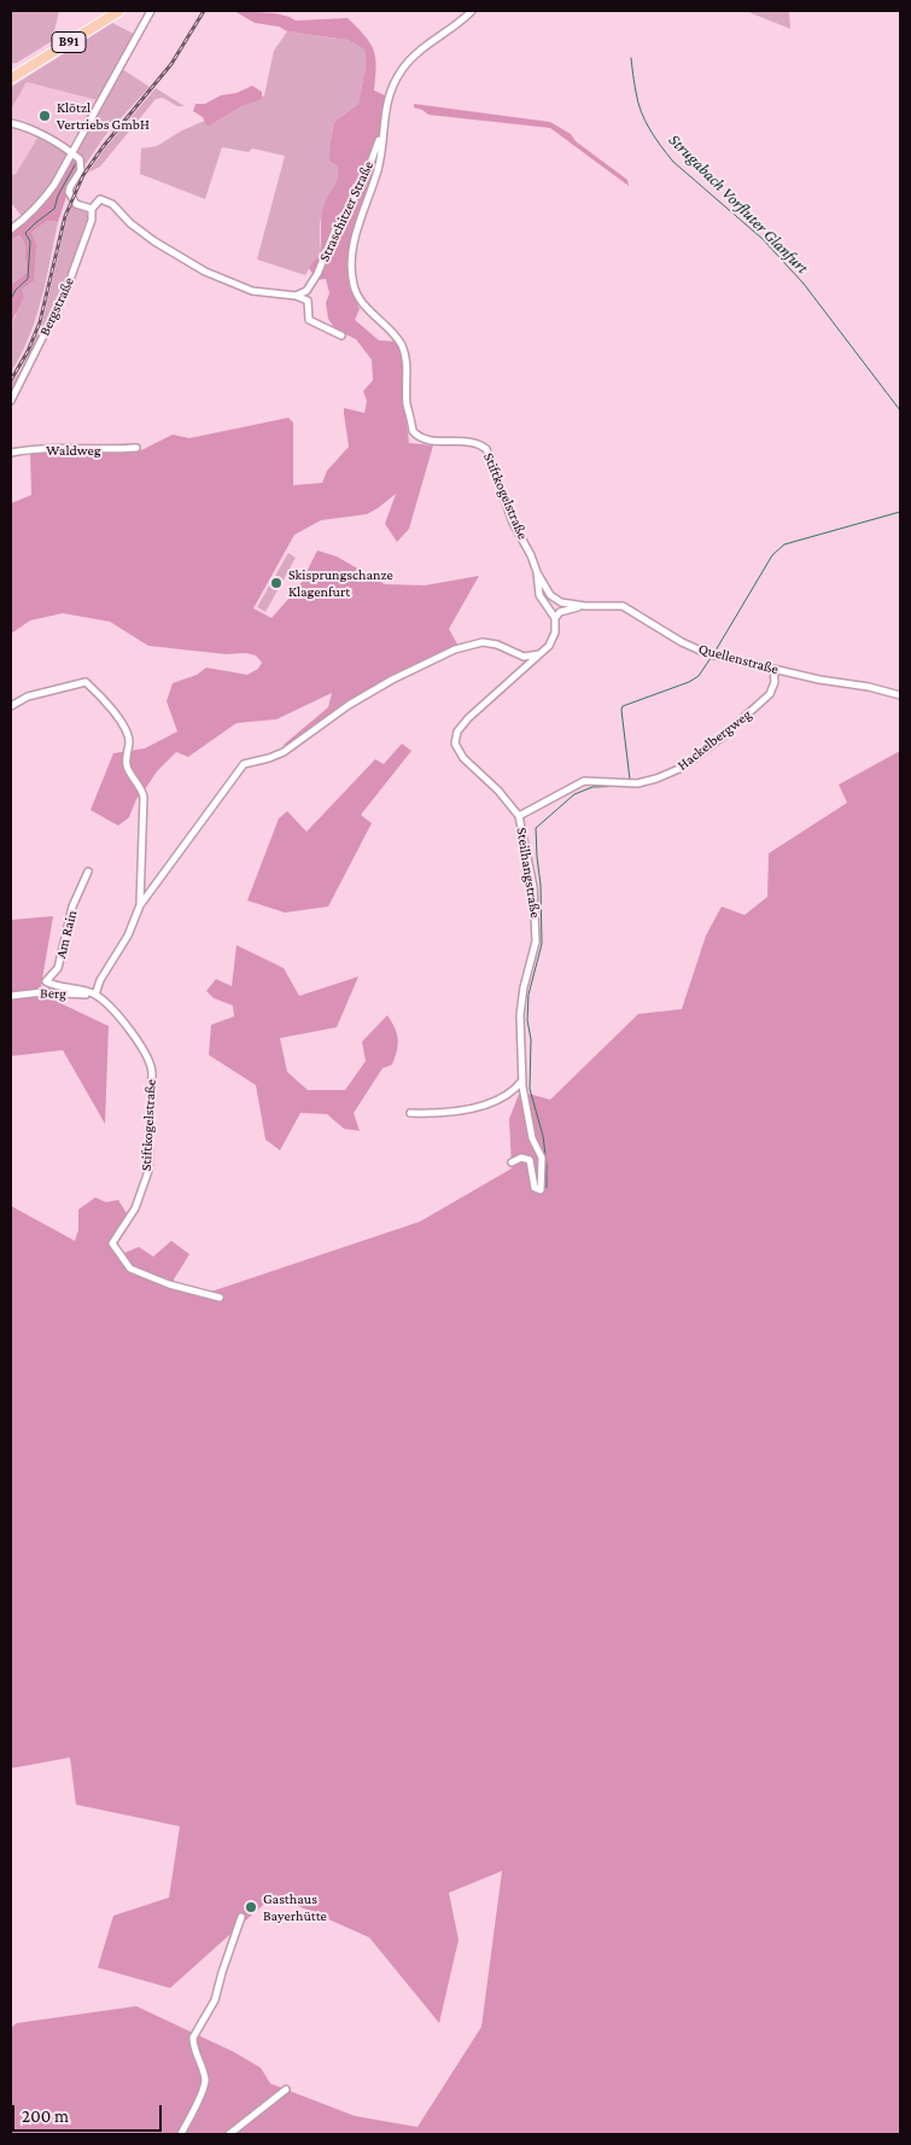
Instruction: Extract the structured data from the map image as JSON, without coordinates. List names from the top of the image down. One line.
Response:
{"streets":{"main road":["B91"],"street":["Straschitzer Straße","Bergstraße","Waldweg","Stiftkogelstraße","Quellenstraße","Hackelbergweg","Steilhangstraße","Am Rain","Berg"]},"crossings":[["Straschitzer Straße","Stiftkogelstraße"],["Stiftkogelstraße","Quellenstraße"],["Stiftkogelstraße","Am Rain"],["Stiftkogelstraße","Berg"],["Quellenstraße","Hackelbergweg"],["Hackelbergweg","Steilhangstraße"],["Am Rain","Berg"]],"water":["Strugabach Vorfluter Glanfurt"],"places":["Klötzl Vertriebs GmbH","Skisprungschanze Klagenfurt","Gasthaus Bayerhütte"],"scale_bar":"200 m"}
